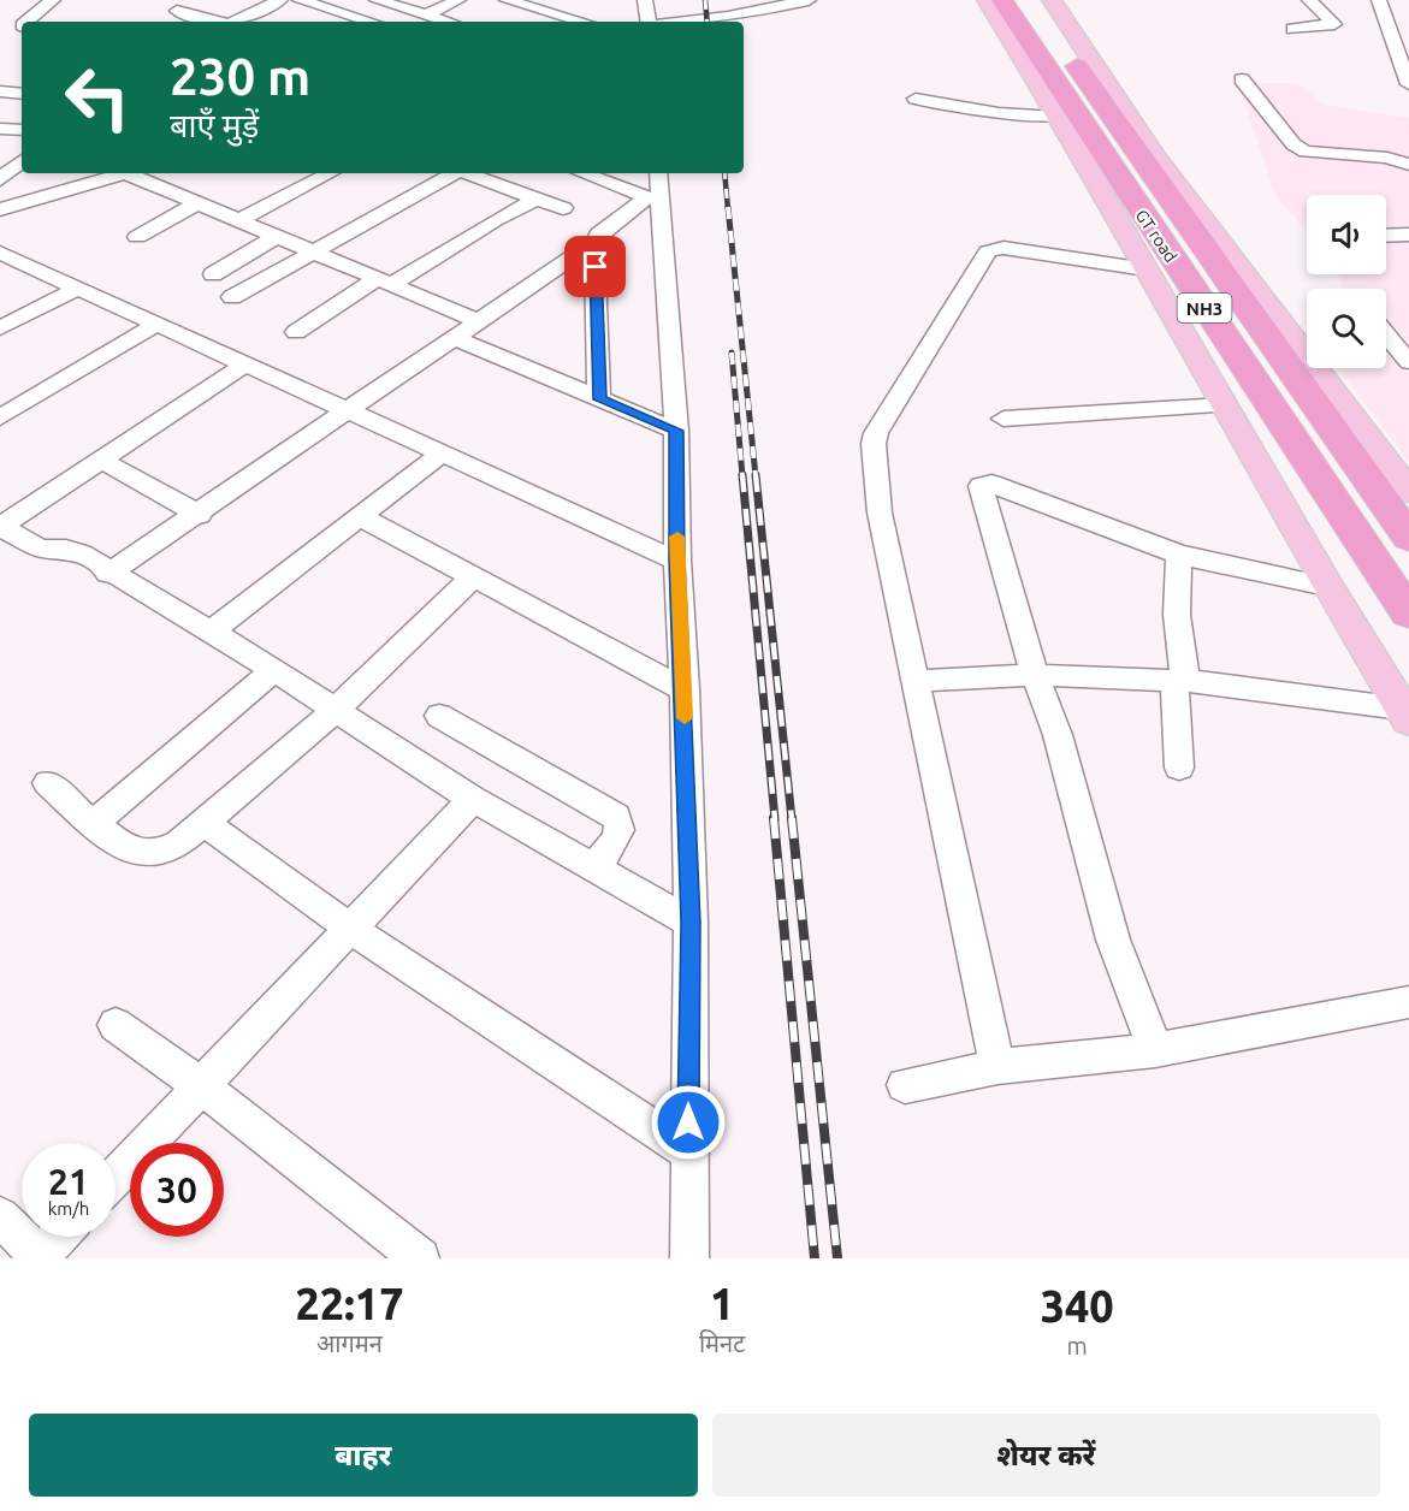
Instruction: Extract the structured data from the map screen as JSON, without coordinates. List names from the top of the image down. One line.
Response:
{"streets":{"highway":["GT road","NH3"]},"page":{"turn":["230 m","बाएँ मुड़ें"],"speed":"21 km/h","limit":"30","eta":["22:17","आगमन","1","मिनट","340","m"],"buttons":["बाहर","शेयर करें"]}}
